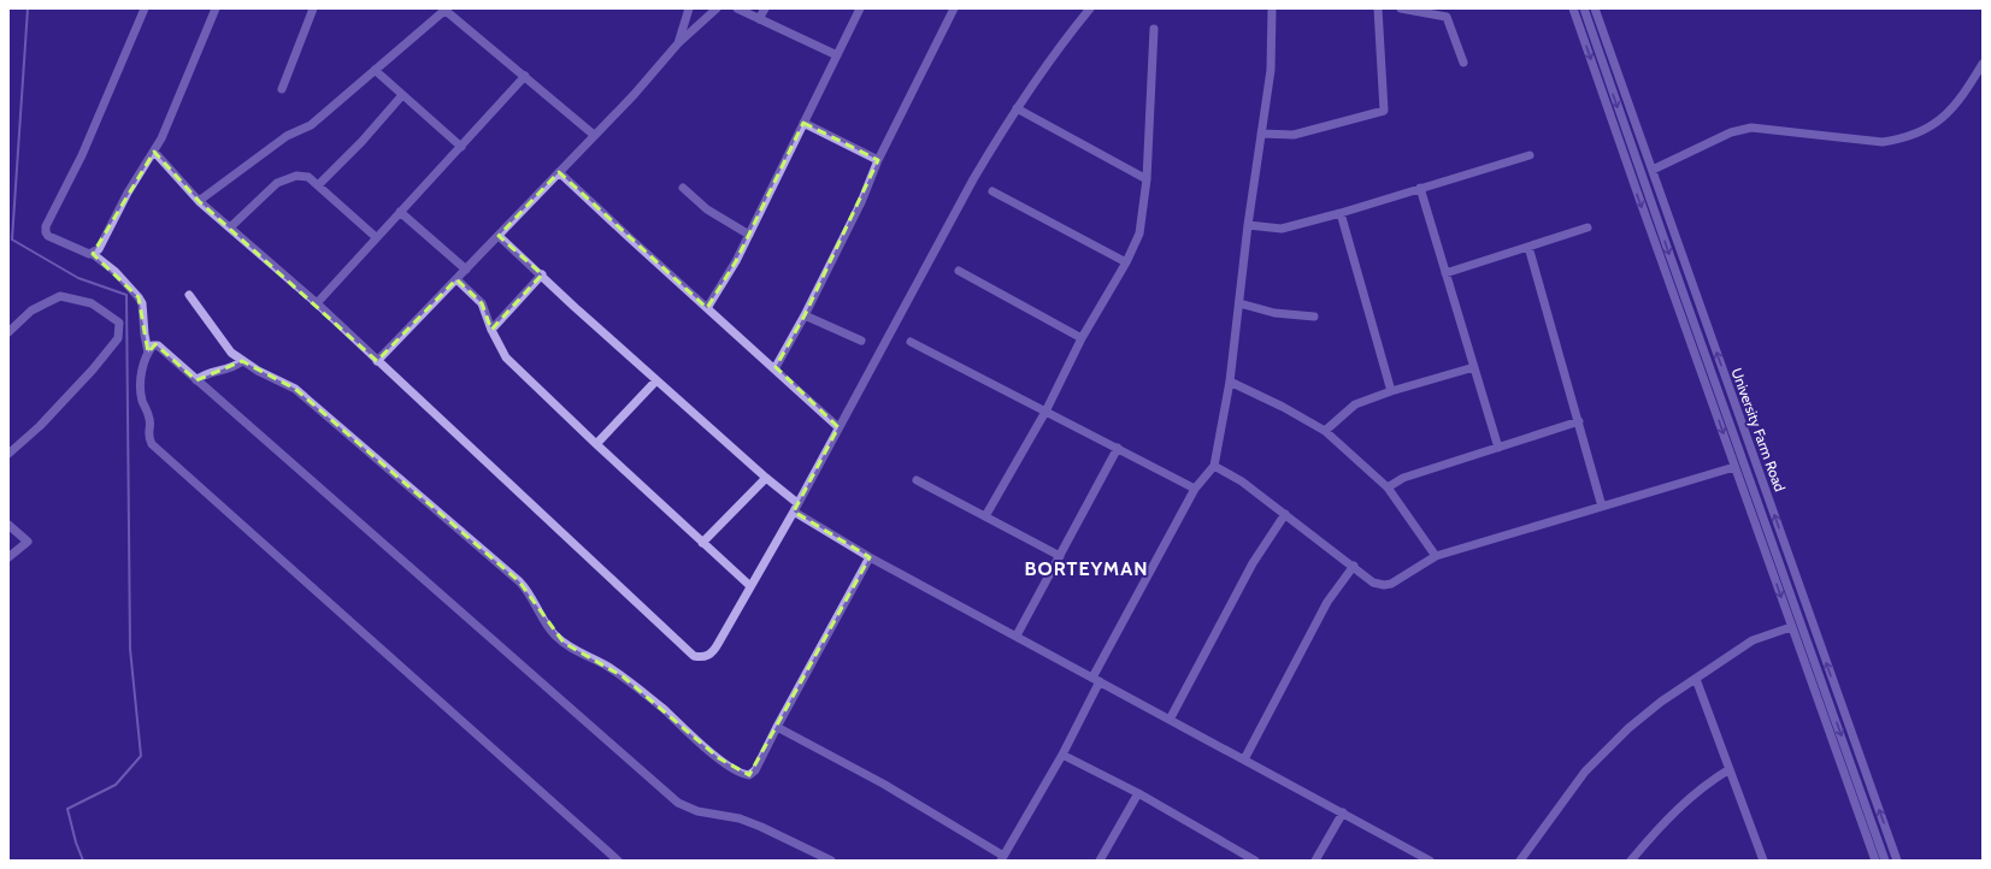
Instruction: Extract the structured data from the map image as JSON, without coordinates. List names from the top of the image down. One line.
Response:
{"streets":{"street":["University Farm Road"]},"districts":["BORTEYMAN"]}
